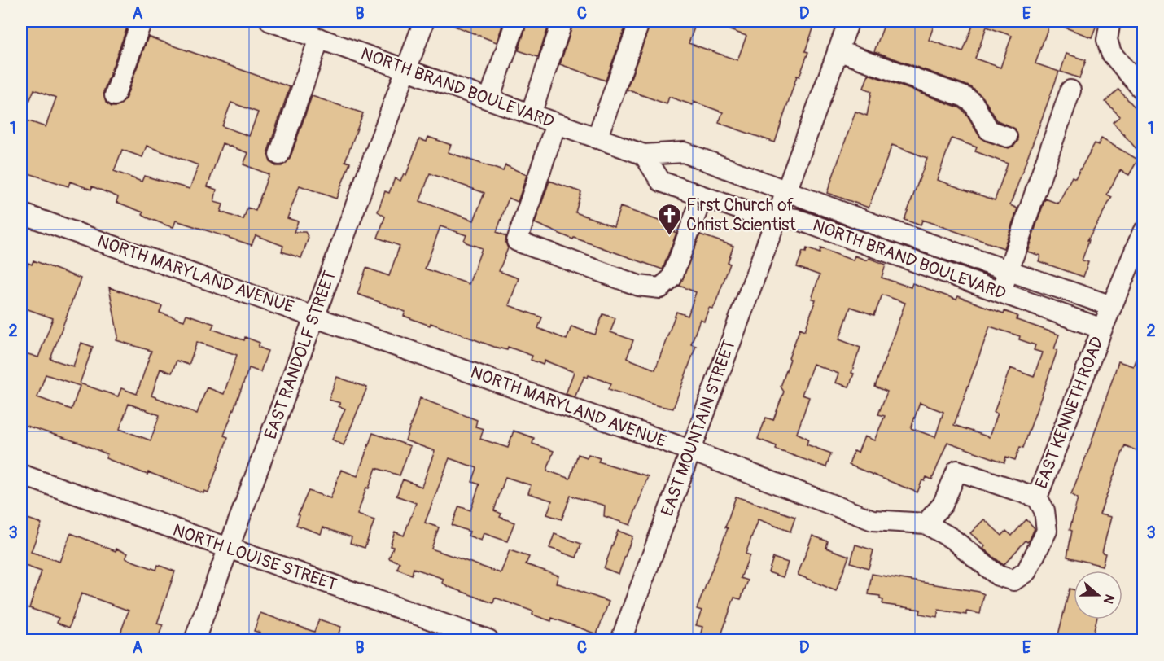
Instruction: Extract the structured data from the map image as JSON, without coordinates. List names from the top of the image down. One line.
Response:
{"streets":{"street":["NORTH BRAND BOULEVARD","NORTH MARYLAND AVENUE","EAST RANDOLF STREET","EAST KENNETH ROAD","EAST MOUNTAIN STREET","NORTH LOUISE STREET"]},"crossings":[["NORTH BRAND BOULEVARD","EAST RANDOLF STREET"],["NORTH BRAND BOULEVARD","EAST KENNETH ROAD"],["NORTH BRAND BOULEVARD","EAST MOUNTAIN STREET"],["NORTH MARYLAND AVENUE","EAST RANDOLF STREET"],["NORTH MARYLAND AVENUE","EAST KENNETH ROAD"],["NORTH MARYLAND AVENUE","EAST MOUNTAIN STREET"],["EAST RANDOLF STREET","NORTH LOUISE STREET"]],"places":{"church":["First Church of Christ Scientist"]},"north":"right","grid":{"columns":["A","B","C","D","E"],"rows":["1","2","3"]}}
